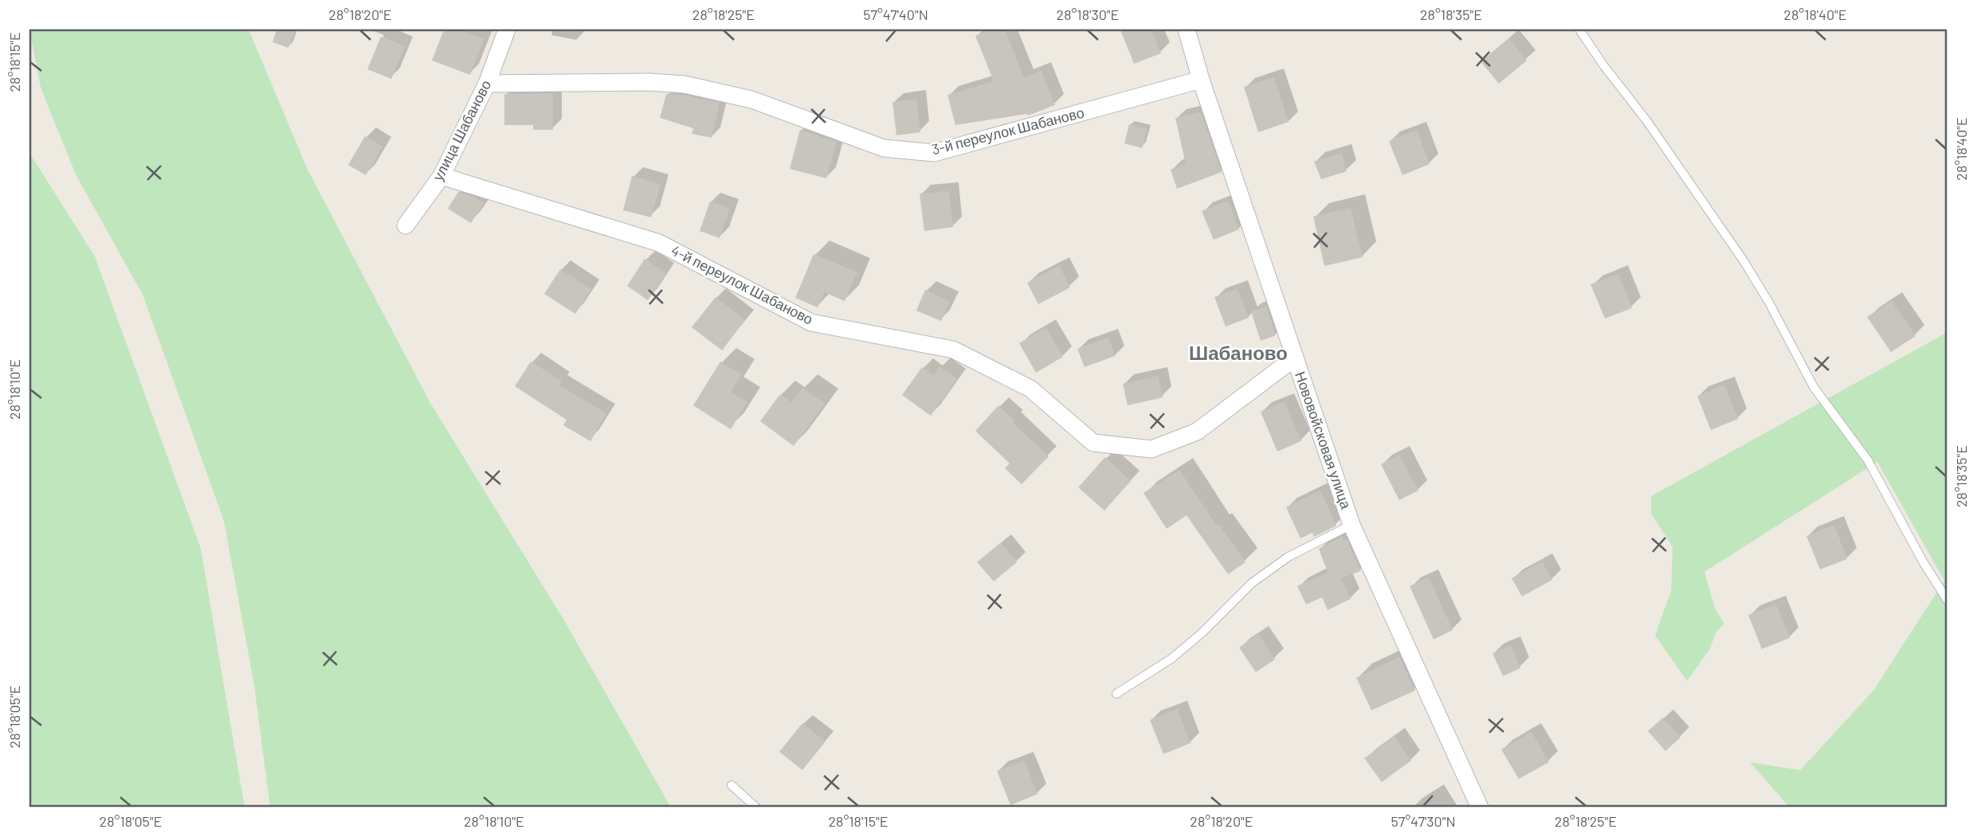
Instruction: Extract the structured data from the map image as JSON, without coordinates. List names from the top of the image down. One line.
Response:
{"streets":{"street":["улица Шабаново","3-й переулок Шабаново","4-й переулок Шабаново","Нововойсковая улица"]},"crossings":[["улица Шабаново","3-й переулок Шабаново"],["улица Шабаново","4-й переулок Шабаново"],["3-й переулок Шабаново","Нововойсковая улица"],["4-й переулок Шабаново","Нововойсковая улица"]],"districts":["Шабаново"],"coordinates":["28°18'20\"E","28°18'25\"E","57°47'40\"N","28°18'30\"E","28°18'35\"E","28°18'40\"E","28°18'15\"E","28°18'10\"E","28°18'05\"E","57°47'30\"N"]}
